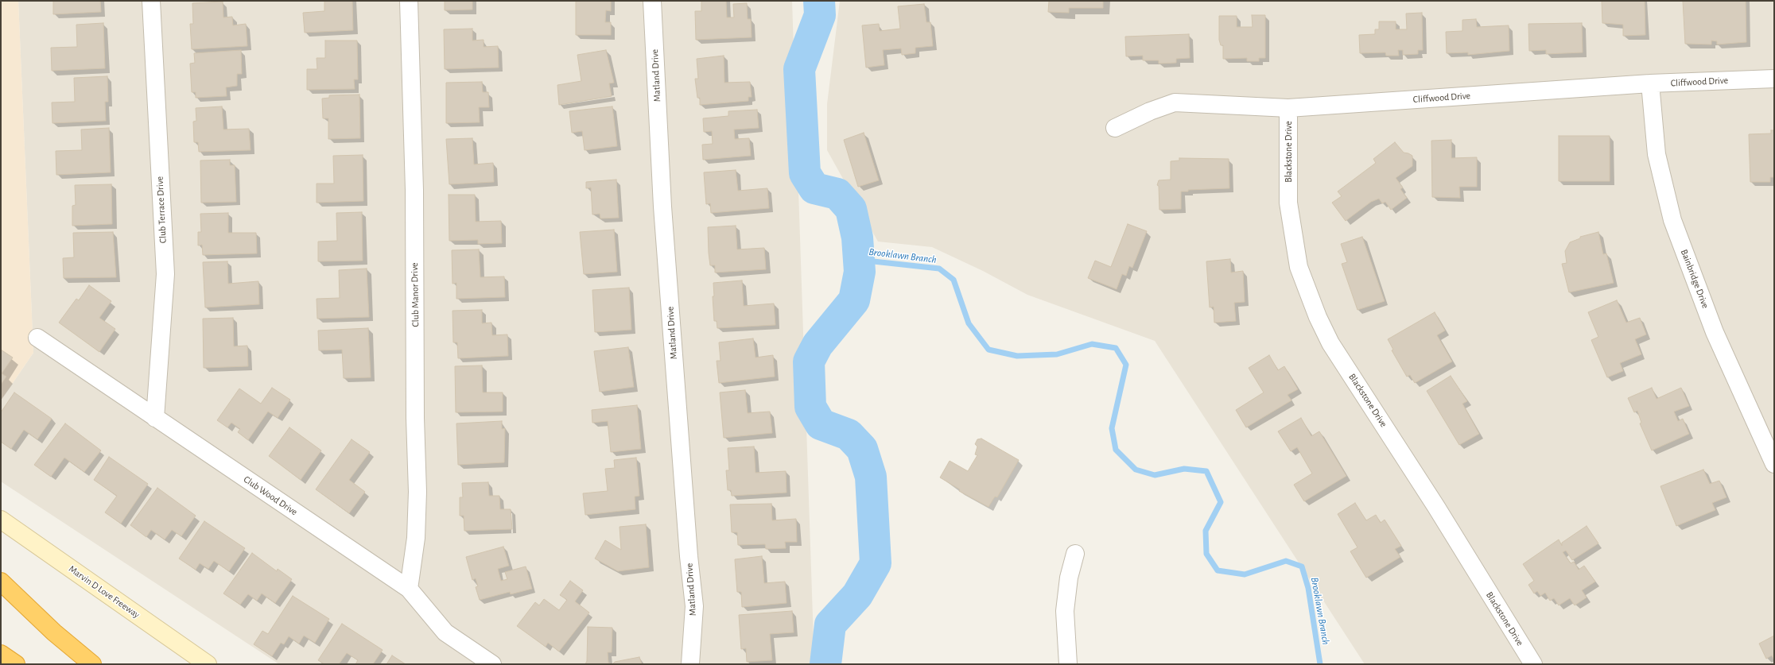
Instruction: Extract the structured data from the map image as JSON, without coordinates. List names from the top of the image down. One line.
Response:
{"streets":{"main road":["Marvin D Love Freeway"],"street":["Matland Drive","Cliffwood Drive","Blackstone Drive","Club Terrace Drive","Bainbridge Drive","Club Manor Drive","Club Wood Drive"]},"crossings":[["Cliffwood Drive","Blackstone Drive"],["Cliffwood Drive","Bainbridge Drive"],["Club Terrace Drive","Club Wood Drive"],["Club Manor Drive","Club Wood Drive"]],"water":["Brooklawn Branch"]}
